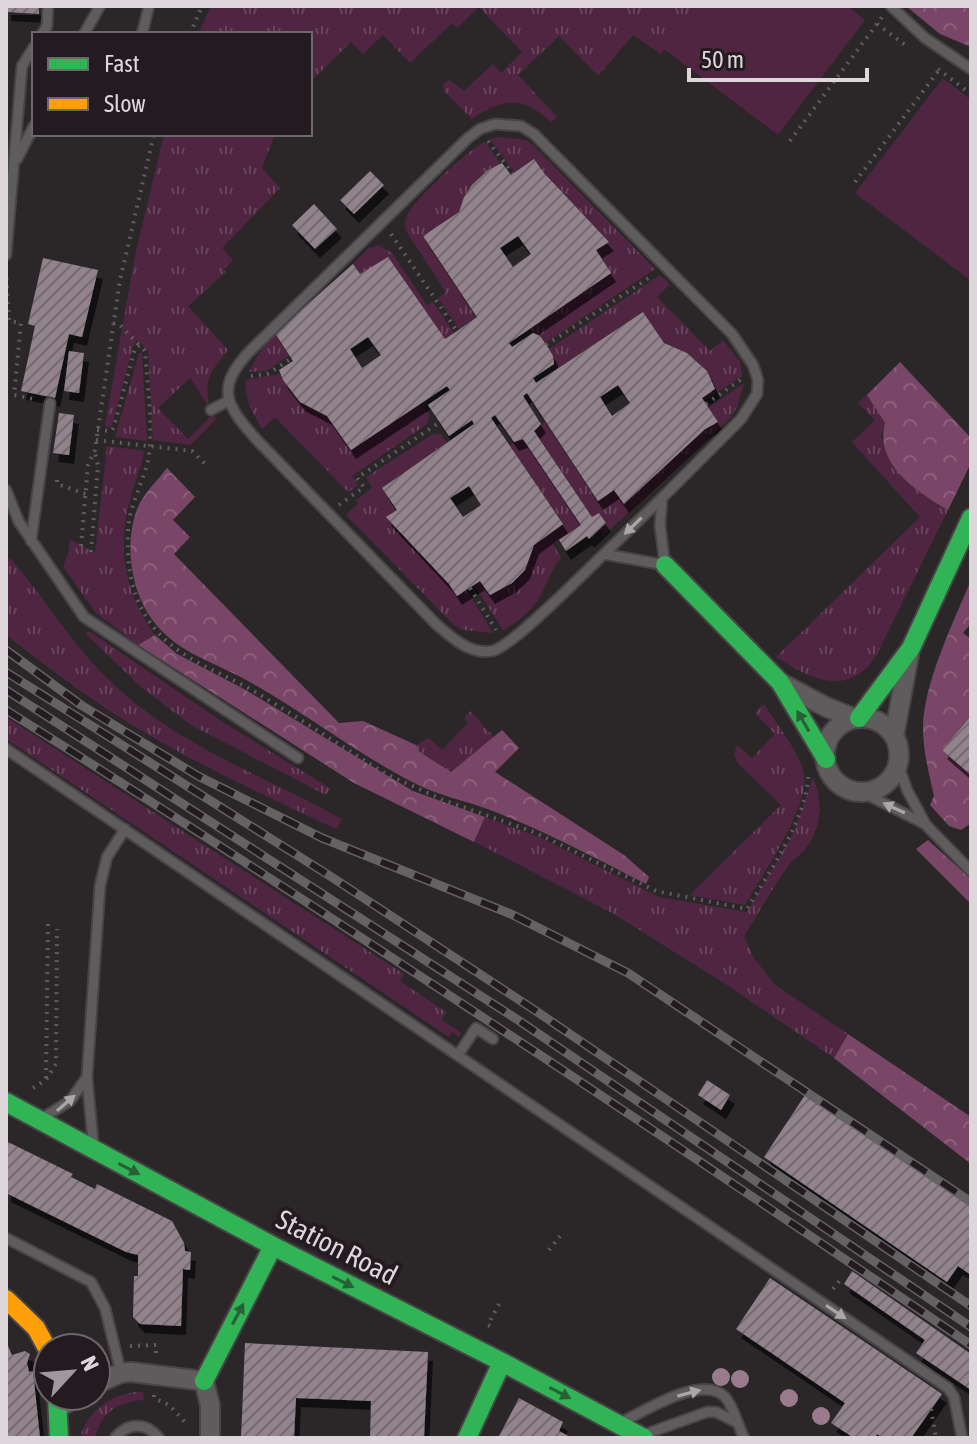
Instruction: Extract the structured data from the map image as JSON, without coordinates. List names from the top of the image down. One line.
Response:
{"streets":{"street":["Station Road"]},"one_way":["Station Road"],"legend":["Fast","Slow"],"scale_bar":"50 m","north":"top right"}
